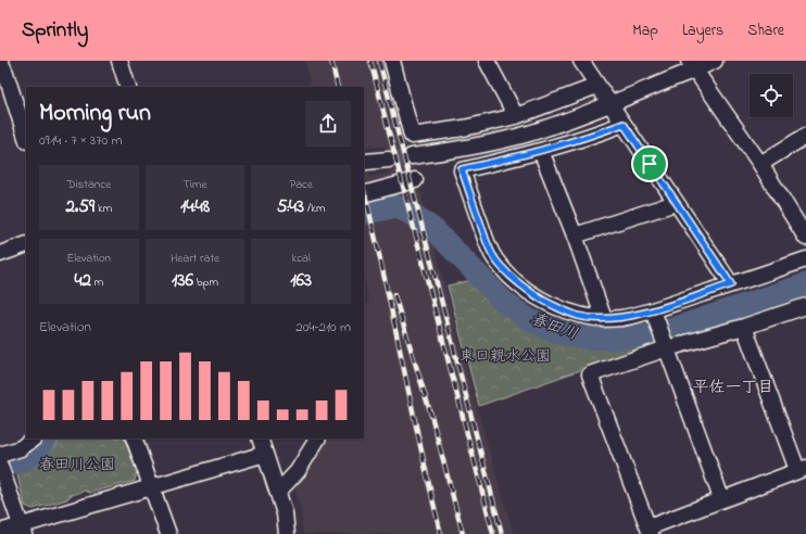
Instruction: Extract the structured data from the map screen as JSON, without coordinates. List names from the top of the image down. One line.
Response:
{"districts":["平佐一丁目"],"water":["春田川"],"parks":["東口親水公園","春田川公園"],"page":{"header":"Sprintly","nav":["Map","Layers","Share"],"heading":["Morning run","09:14 · 7 × 370 m"],"stats":[["Distance","2.59 km"],["Time","14:48"],["Pace","5:43 /km"],["Elevation","42 m"],["Heart rate","136 bpm"],["kcal","163"]],"chart":["Elevation","204–210 m"]}}
